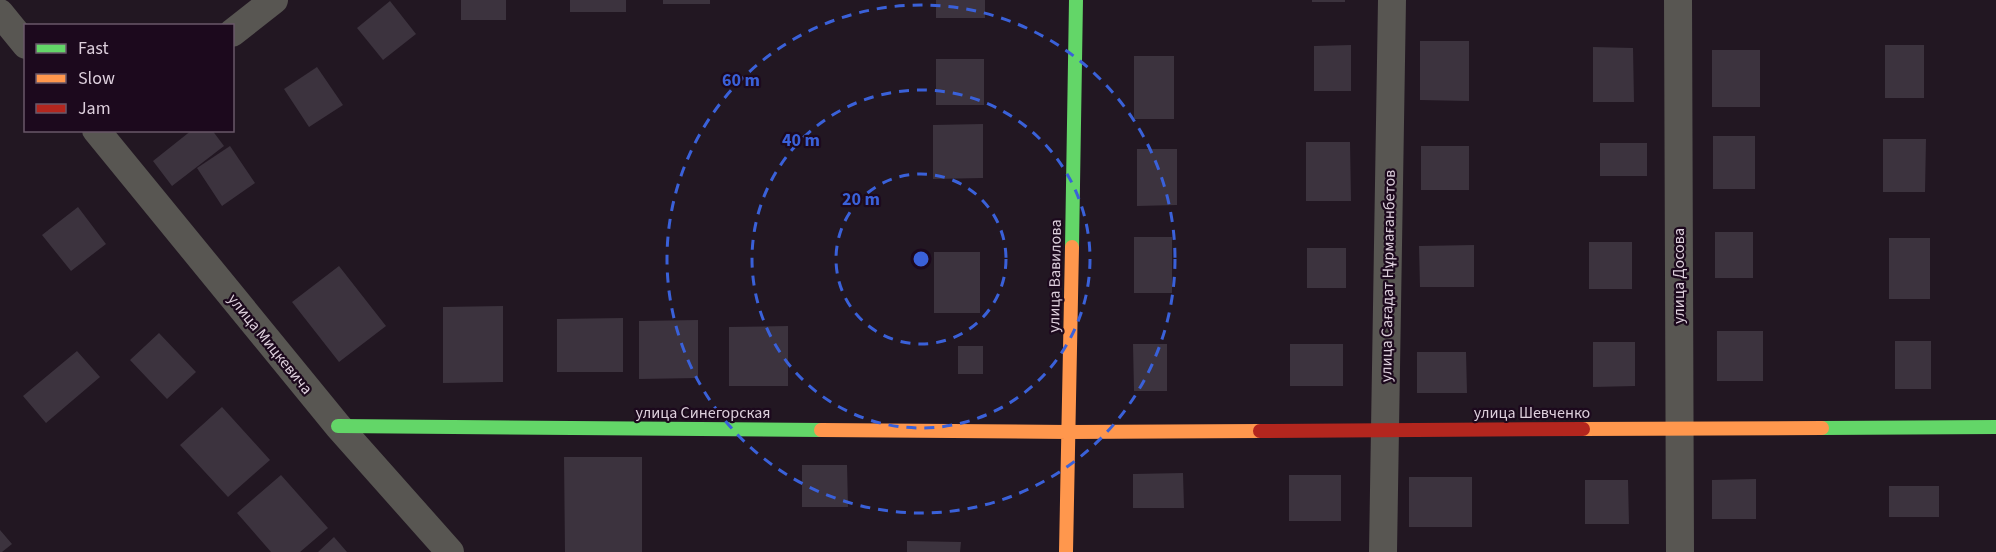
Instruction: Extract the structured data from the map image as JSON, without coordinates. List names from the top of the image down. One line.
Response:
{"streets":{"street":["улица Вавилова","улица Сағадат Нұрмағанбетов","улица Досова","улица Мицкевича","улица Синегорская","улица Шевченко"]},"crossings":[["улица Вавилова","улица Синегорская"],["улица Вавилова","улица Шевченко"],["улица Сағадат Нұрмағанбетов","улица Шевченко"],["улица Досова","улица Шевченко"],["улица Мицкевича","улица Синегорская"],["улица Синегорская","улица Шевченко"]],"legend":["Fast","Slow","Jam"],"rings":["60 m","40 m","20 m"]}
